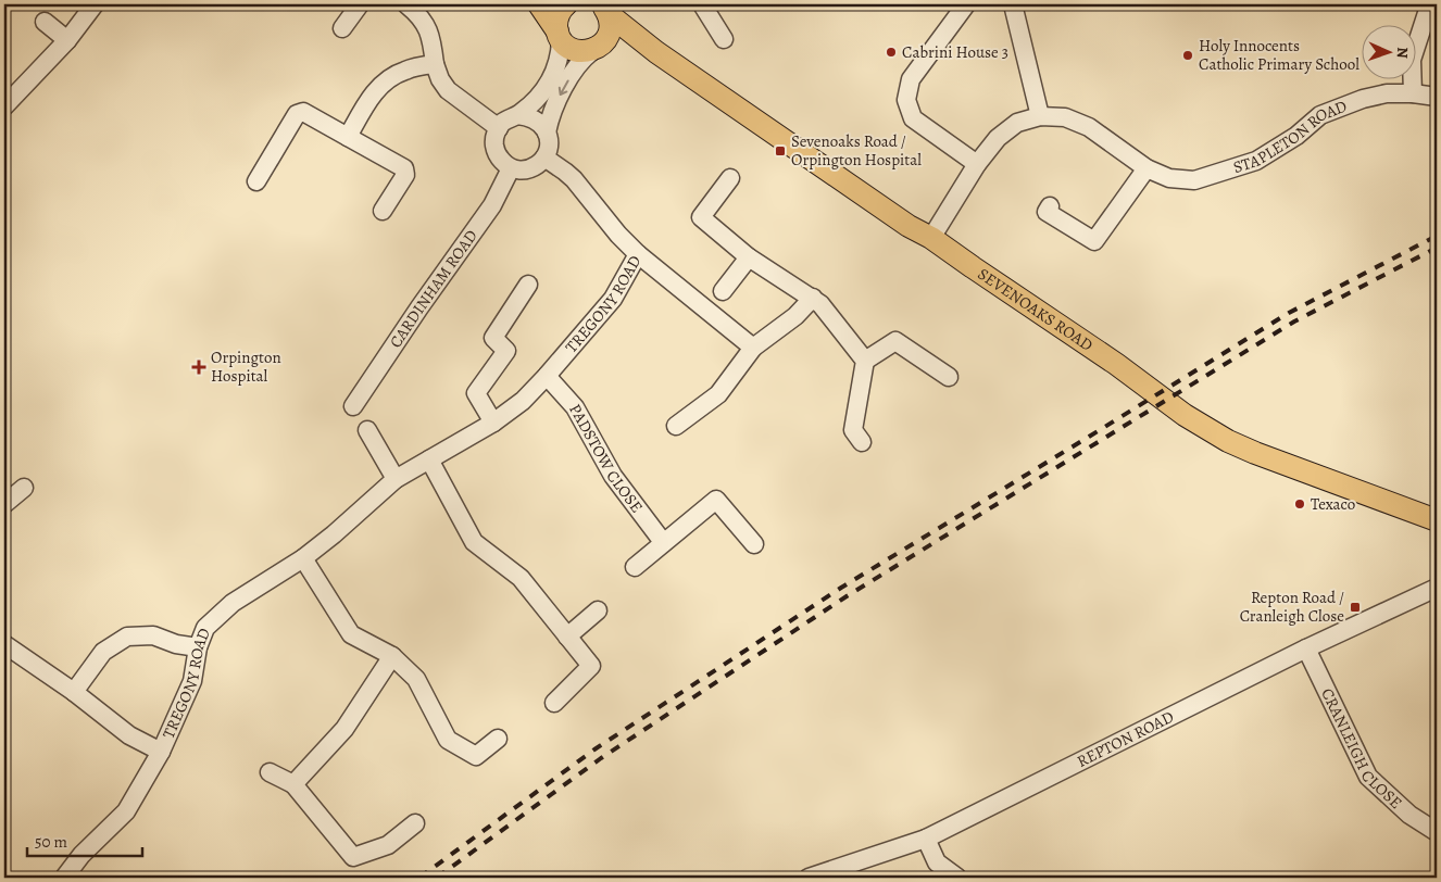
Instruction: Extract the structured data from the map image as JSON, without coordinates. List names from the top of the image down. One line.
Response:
{"streets":{"main road":["SEVENOAKS ROAD"],"street":["STAPLETON ROAD","CARDINHAM ROAD","TREGONY ROAD","PADSTOW CLOSE","REPTON ROAD","CRANLEIGH CLOSE"]},"crossings":[["STAPLETON ROAD","SEVENOAKS ROAD"],["CARDINHAM ROAD","TREGONY ROAD"],["TREGONY ROAD","PADSTOW CLOSE"],["REPTON ROAD","CRANLEIGH CLOSE"]],"places":{"other":["Cabrini House 3","Holy Innocents Catholic Primary School","Texaco"],"transit":["Sevenoaks Road / Orpington Hospital","Repton Road / Cranleigh Close"],"health":["Orpington Hospital"]},"scale_bar":"50 m","north":"right"}
